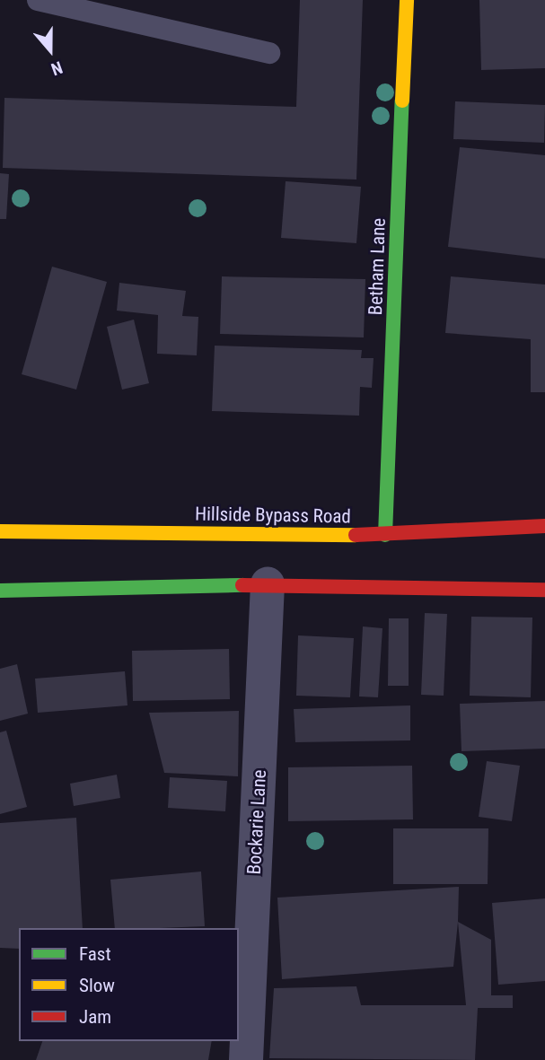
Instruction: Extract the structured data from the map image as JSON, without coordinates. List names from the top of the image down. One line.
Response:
{"streets":{"street":["Betham Lane","Hillside Bypass Road","Bockarie Lane"]},"crossings":[["Betham Lane","Hillside Bypass Road"]],"legend":["Fast","Slow","Jam"],"north":"bottom"}
